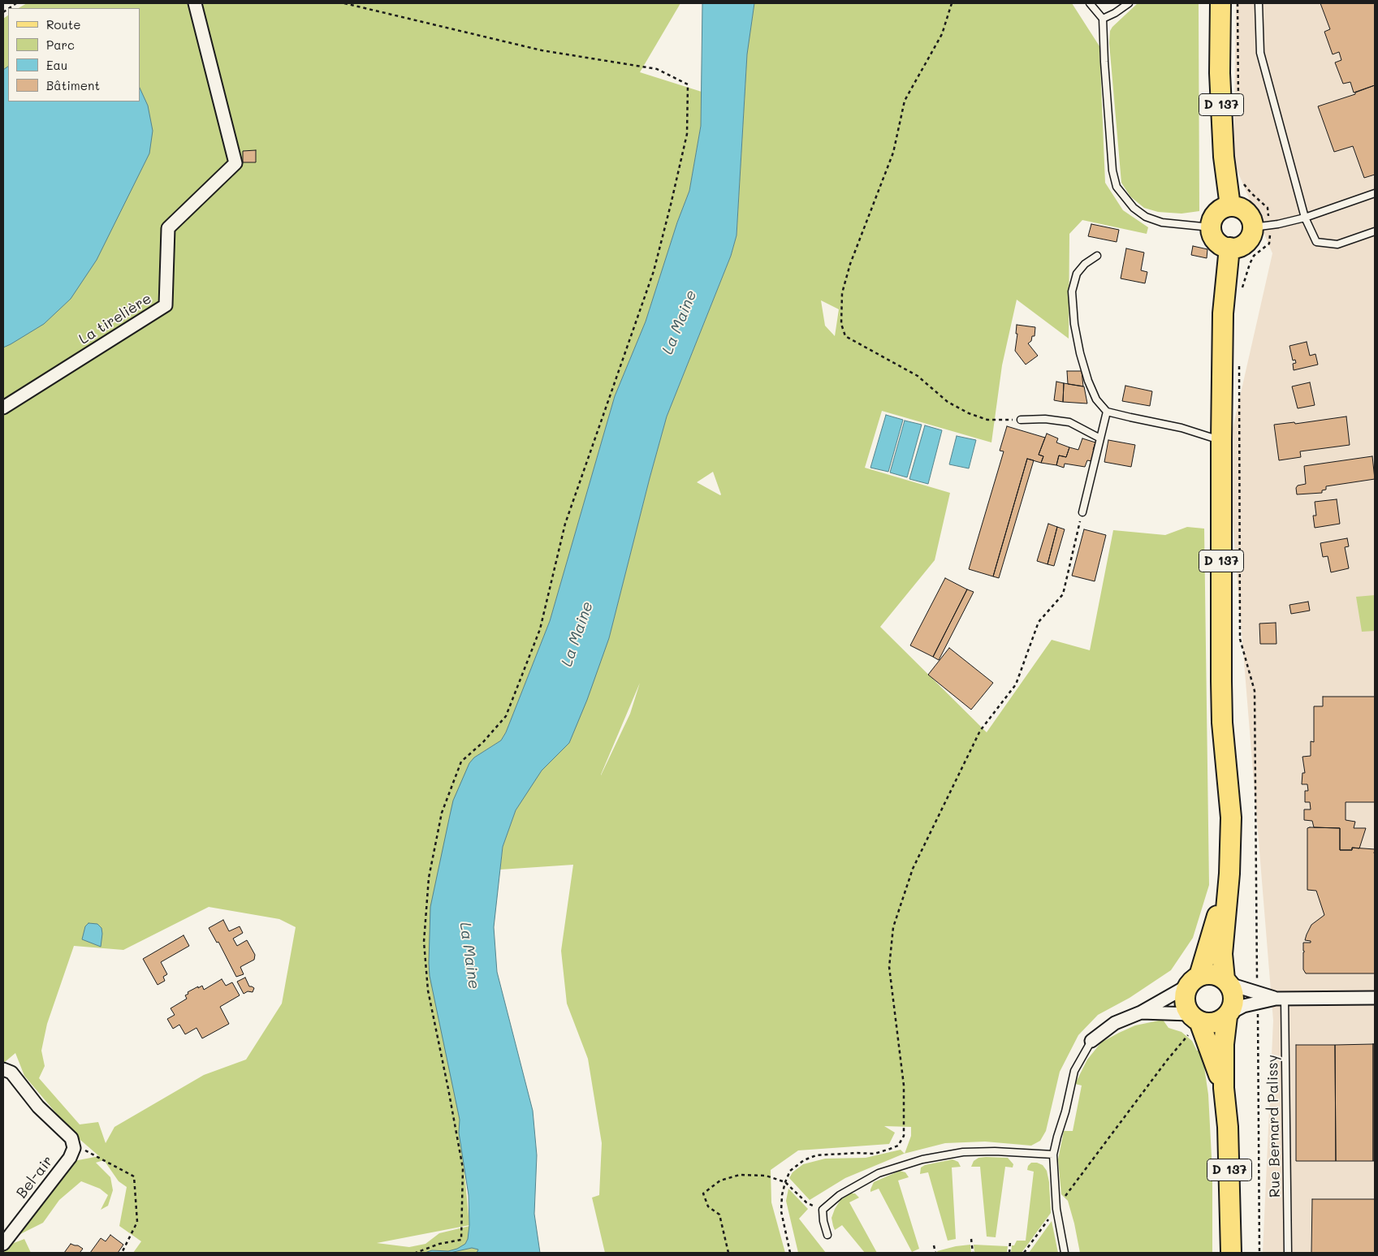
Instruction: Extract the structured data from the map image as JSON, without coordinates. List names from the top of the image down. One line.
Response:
{"streets":{"main road":["D 137"],"street":["La tirelière","Bel-air"],"lane":["Rue Bernard Palissy"]},"water":["La Maine"],"legend":["Route","Parc","Eau","Bâtiment"]}
